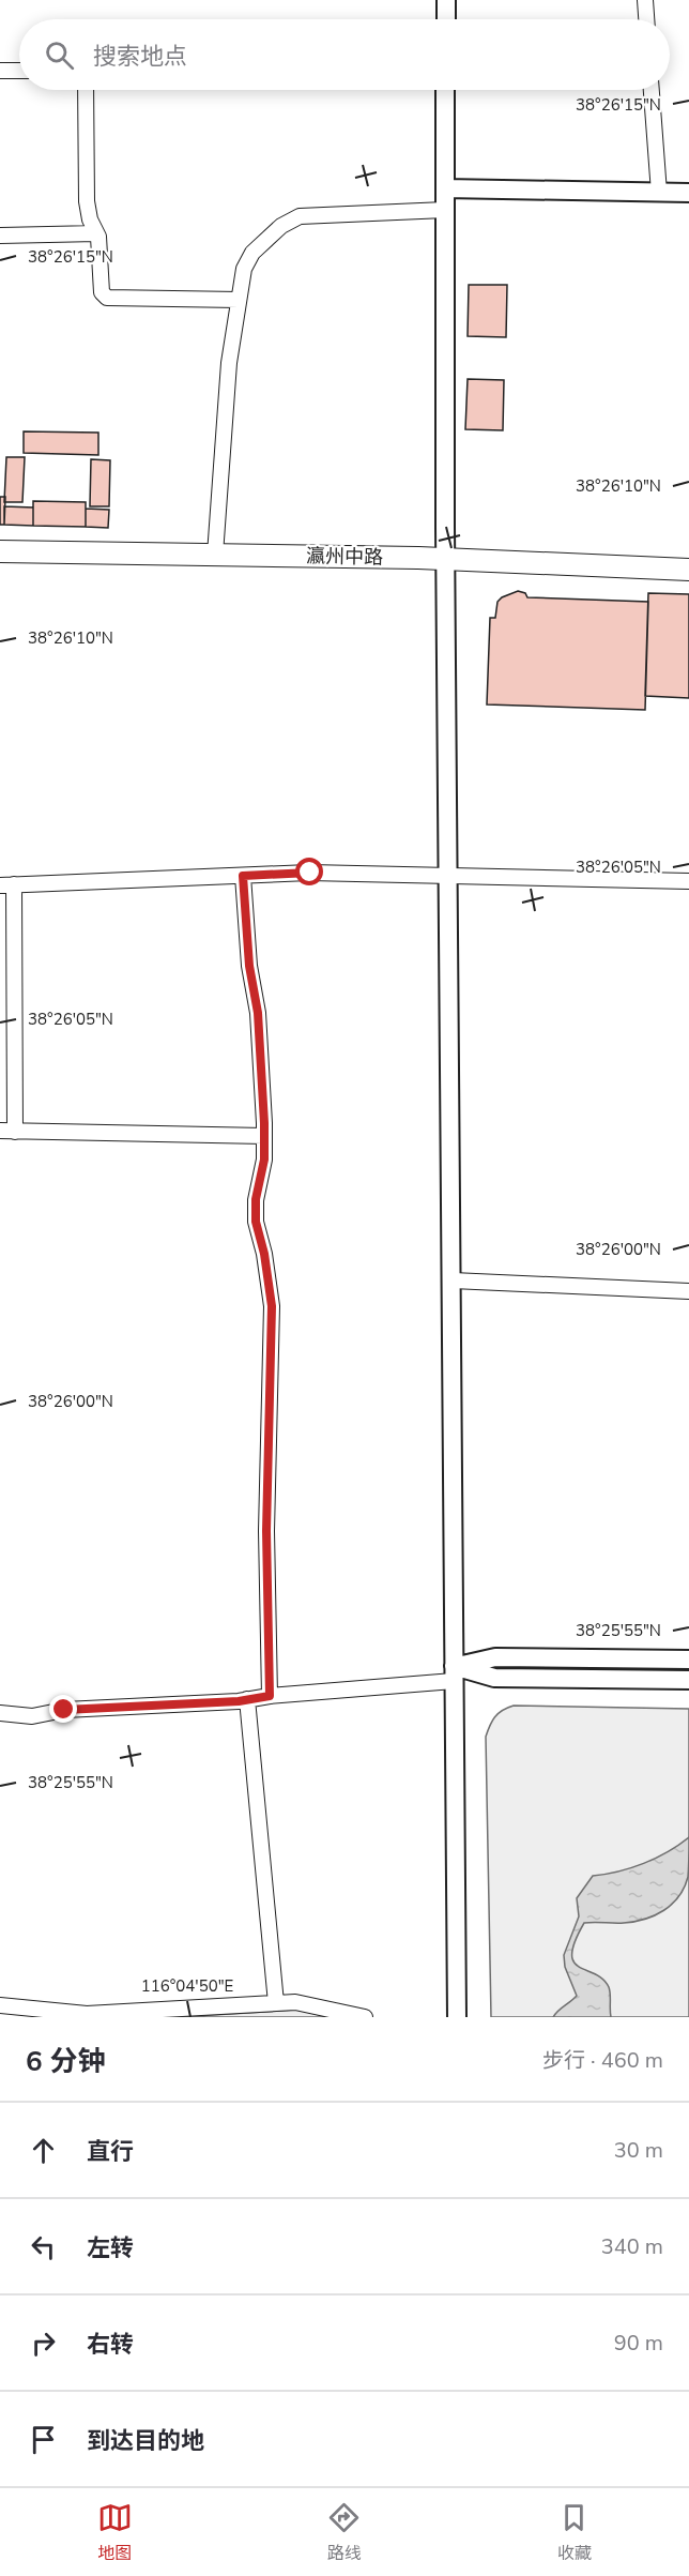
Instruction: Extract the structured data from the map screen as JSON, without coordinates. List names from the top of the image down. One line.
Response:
{"streets":{"main road":["瀛州中路"]},"page":{"search":"搜索地点","heading":["6 分钟","步行 · 460 m"],"list":[["直行","30 m"],["左转","340 m"],["右转","90 m"],"到达目的地"],"nav":["地图","路线","收藏"]},"coordinates":["38°26'15\"N","38°26'10\"N","38°26'05\"N","38°26'00\"N","38°25'55\"N","116°04'50\"E"]}
